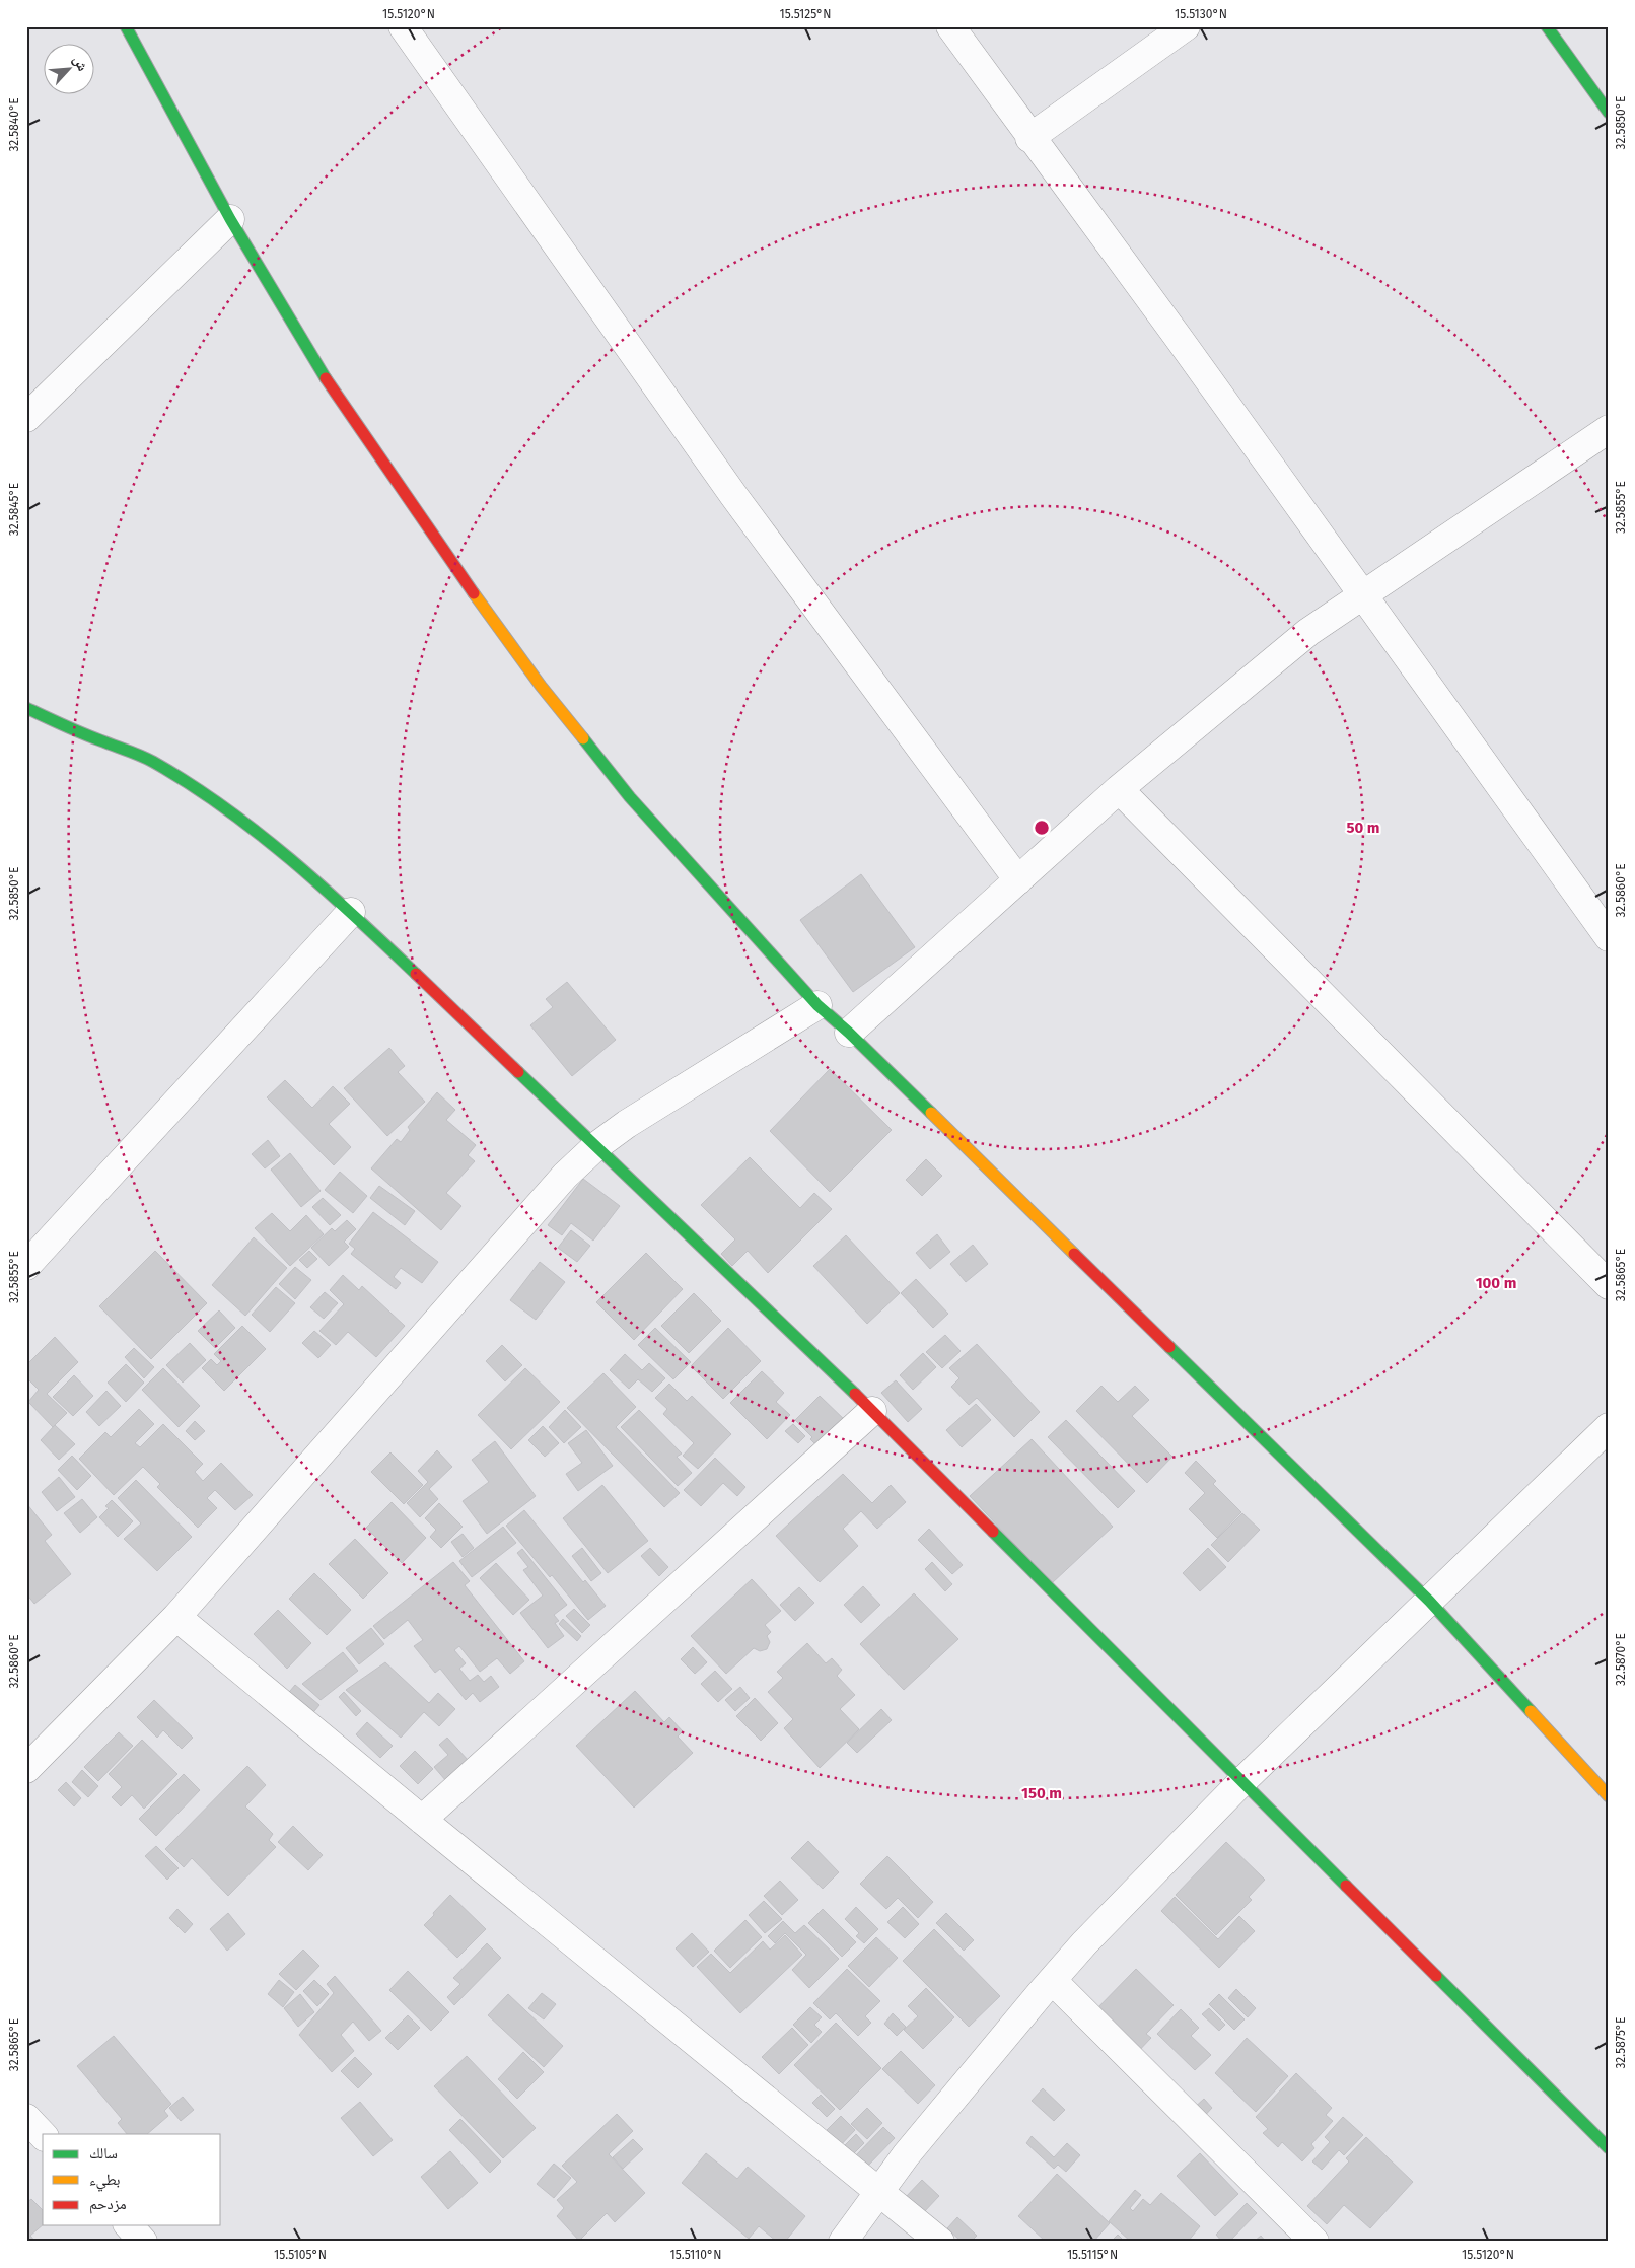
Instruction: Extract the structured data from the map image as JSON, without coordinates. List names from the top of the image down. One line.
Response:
{"legend":["سالك","بطيء","مزدحم"],"north":"top right","coordinates":["15.5120°N","15.5125°N","15.5130°N","32.5850°E","32.5840°E","32.5855°E","32.5845°E","32.5860°E","32.5865°E","32.5870°E","32.5875°E","15.5105°N","15.5110°N","15.5115°N"],"rings":["50 m","100 m","150 m"]}
